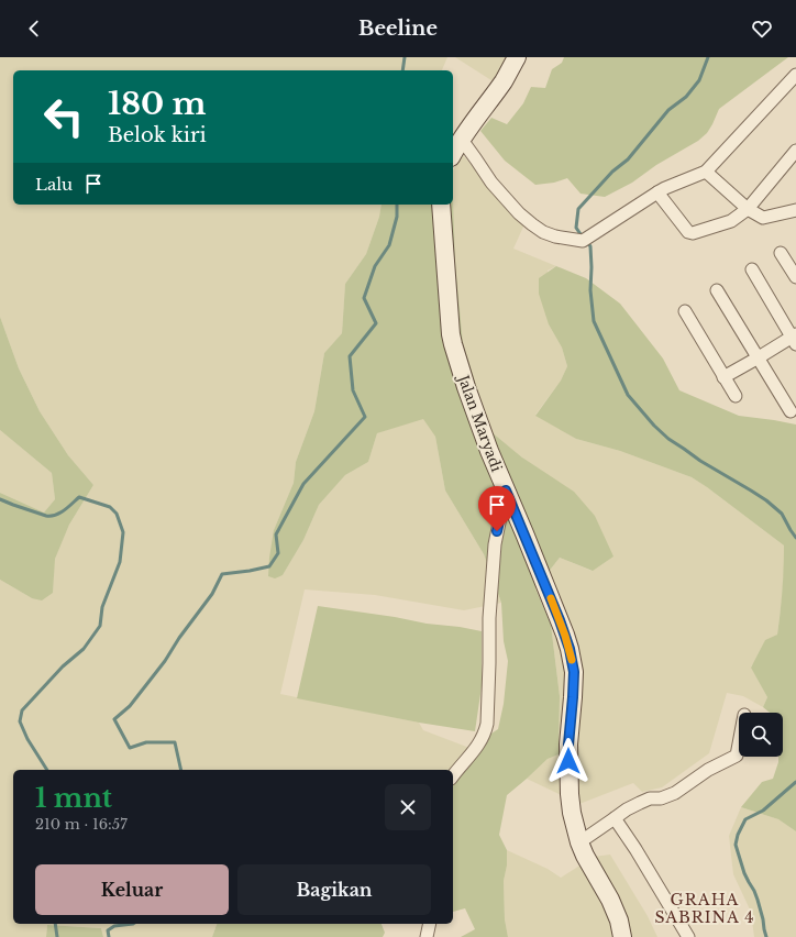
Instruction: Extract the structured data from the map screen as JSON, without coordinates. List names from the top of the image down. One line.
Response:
{"streets":{"street":["Jalan Maryadi"]},"districts":["GRAHA SABRINA 4"],"page":{"header":"Beeline","turn":["180 m","Belok kiri"],"then":"Lalu","heading":["1 mnt","210 m · 16:57"],"buttons":["Keluar","Bagikan"]}}
